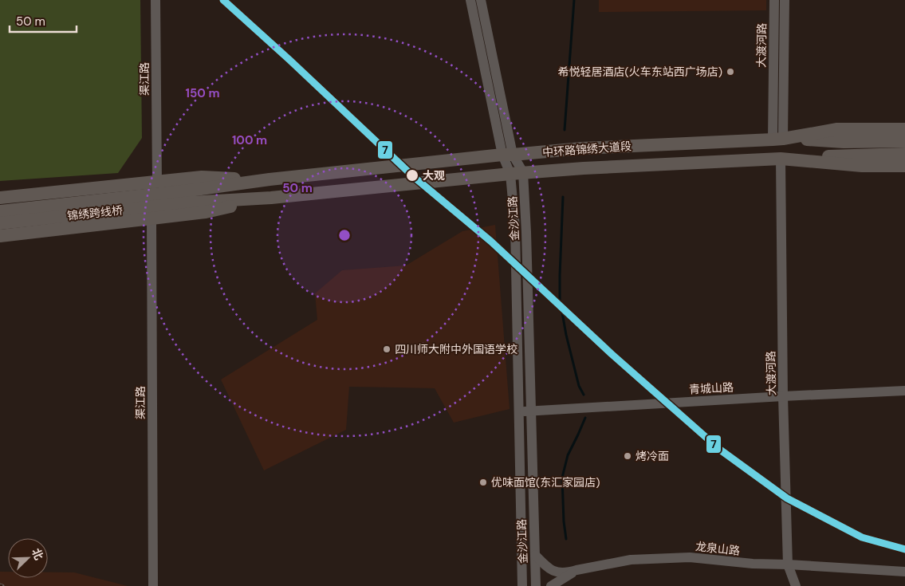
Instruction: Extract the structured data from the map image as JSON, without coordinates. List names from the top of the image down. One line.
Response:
{"streets":{"main road":["中环路锦绣大道段","锦绣跨线桥"],"street":["大渡河路","渠江路","金沙江路","青城山路","龙泉山路"]},"crossings":[["大渡河路","中环路锦绣大道段"],["大渡河路","青城山路"],["大渡河路","龙泉山路"],["中环路锦绣大道段","金沙江路"],["金沙江路","青城山路"],["金沙江路","龙泉山路"]],"places":["希悦轻居酒店(火车东站西广场店)","大观","四川师大附中外国语学校","烤冷面","优味面馆(东汇家园店)"],"lines":["transit line 7"],"scale_bar":"50 m","north":"top right","rings":["150 m","100 m","50 m"]}
